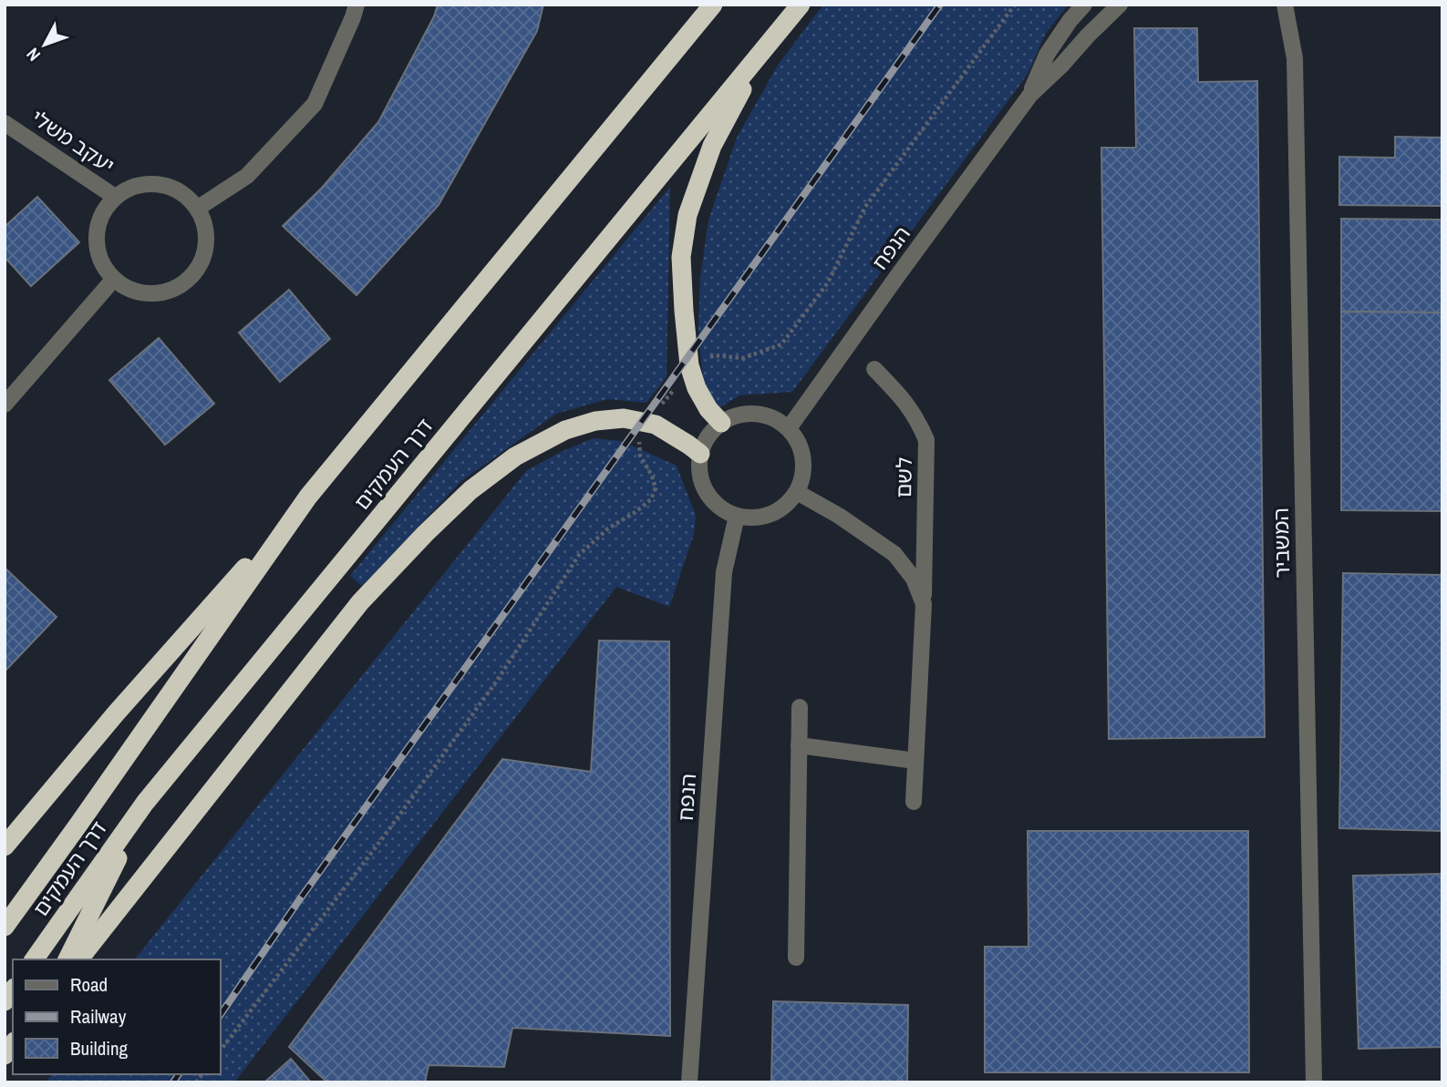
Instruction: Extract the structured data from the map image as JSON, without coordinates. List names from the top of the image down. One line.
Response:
{"streets":{"highway":["דרך העמקים"],"street":["יעקב משלי","הנפח","לשם","המשביר"]},"crossings":[["הנפח","לשם"]],"legend":["Road","Railway","Building"],"north":"bottom left"}
